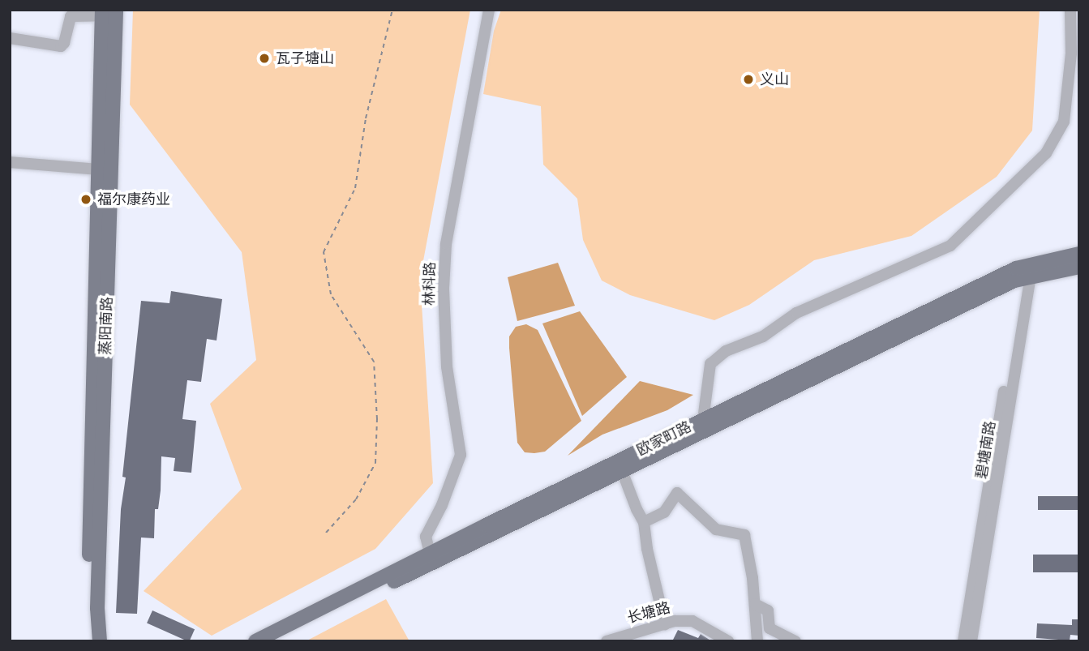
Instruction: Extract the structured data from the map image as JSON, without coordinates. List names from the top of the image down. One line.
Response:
{"streets":{"main road":["蒸阳南路","欧家町路"],"street":["林科路","碧塘南路","长塘路"]},"crossings":[["林科路","欧家町路"],["欧家町路","碧塘南路"]],"places":["瓦子塘山","义山","福尔康药业"]}
